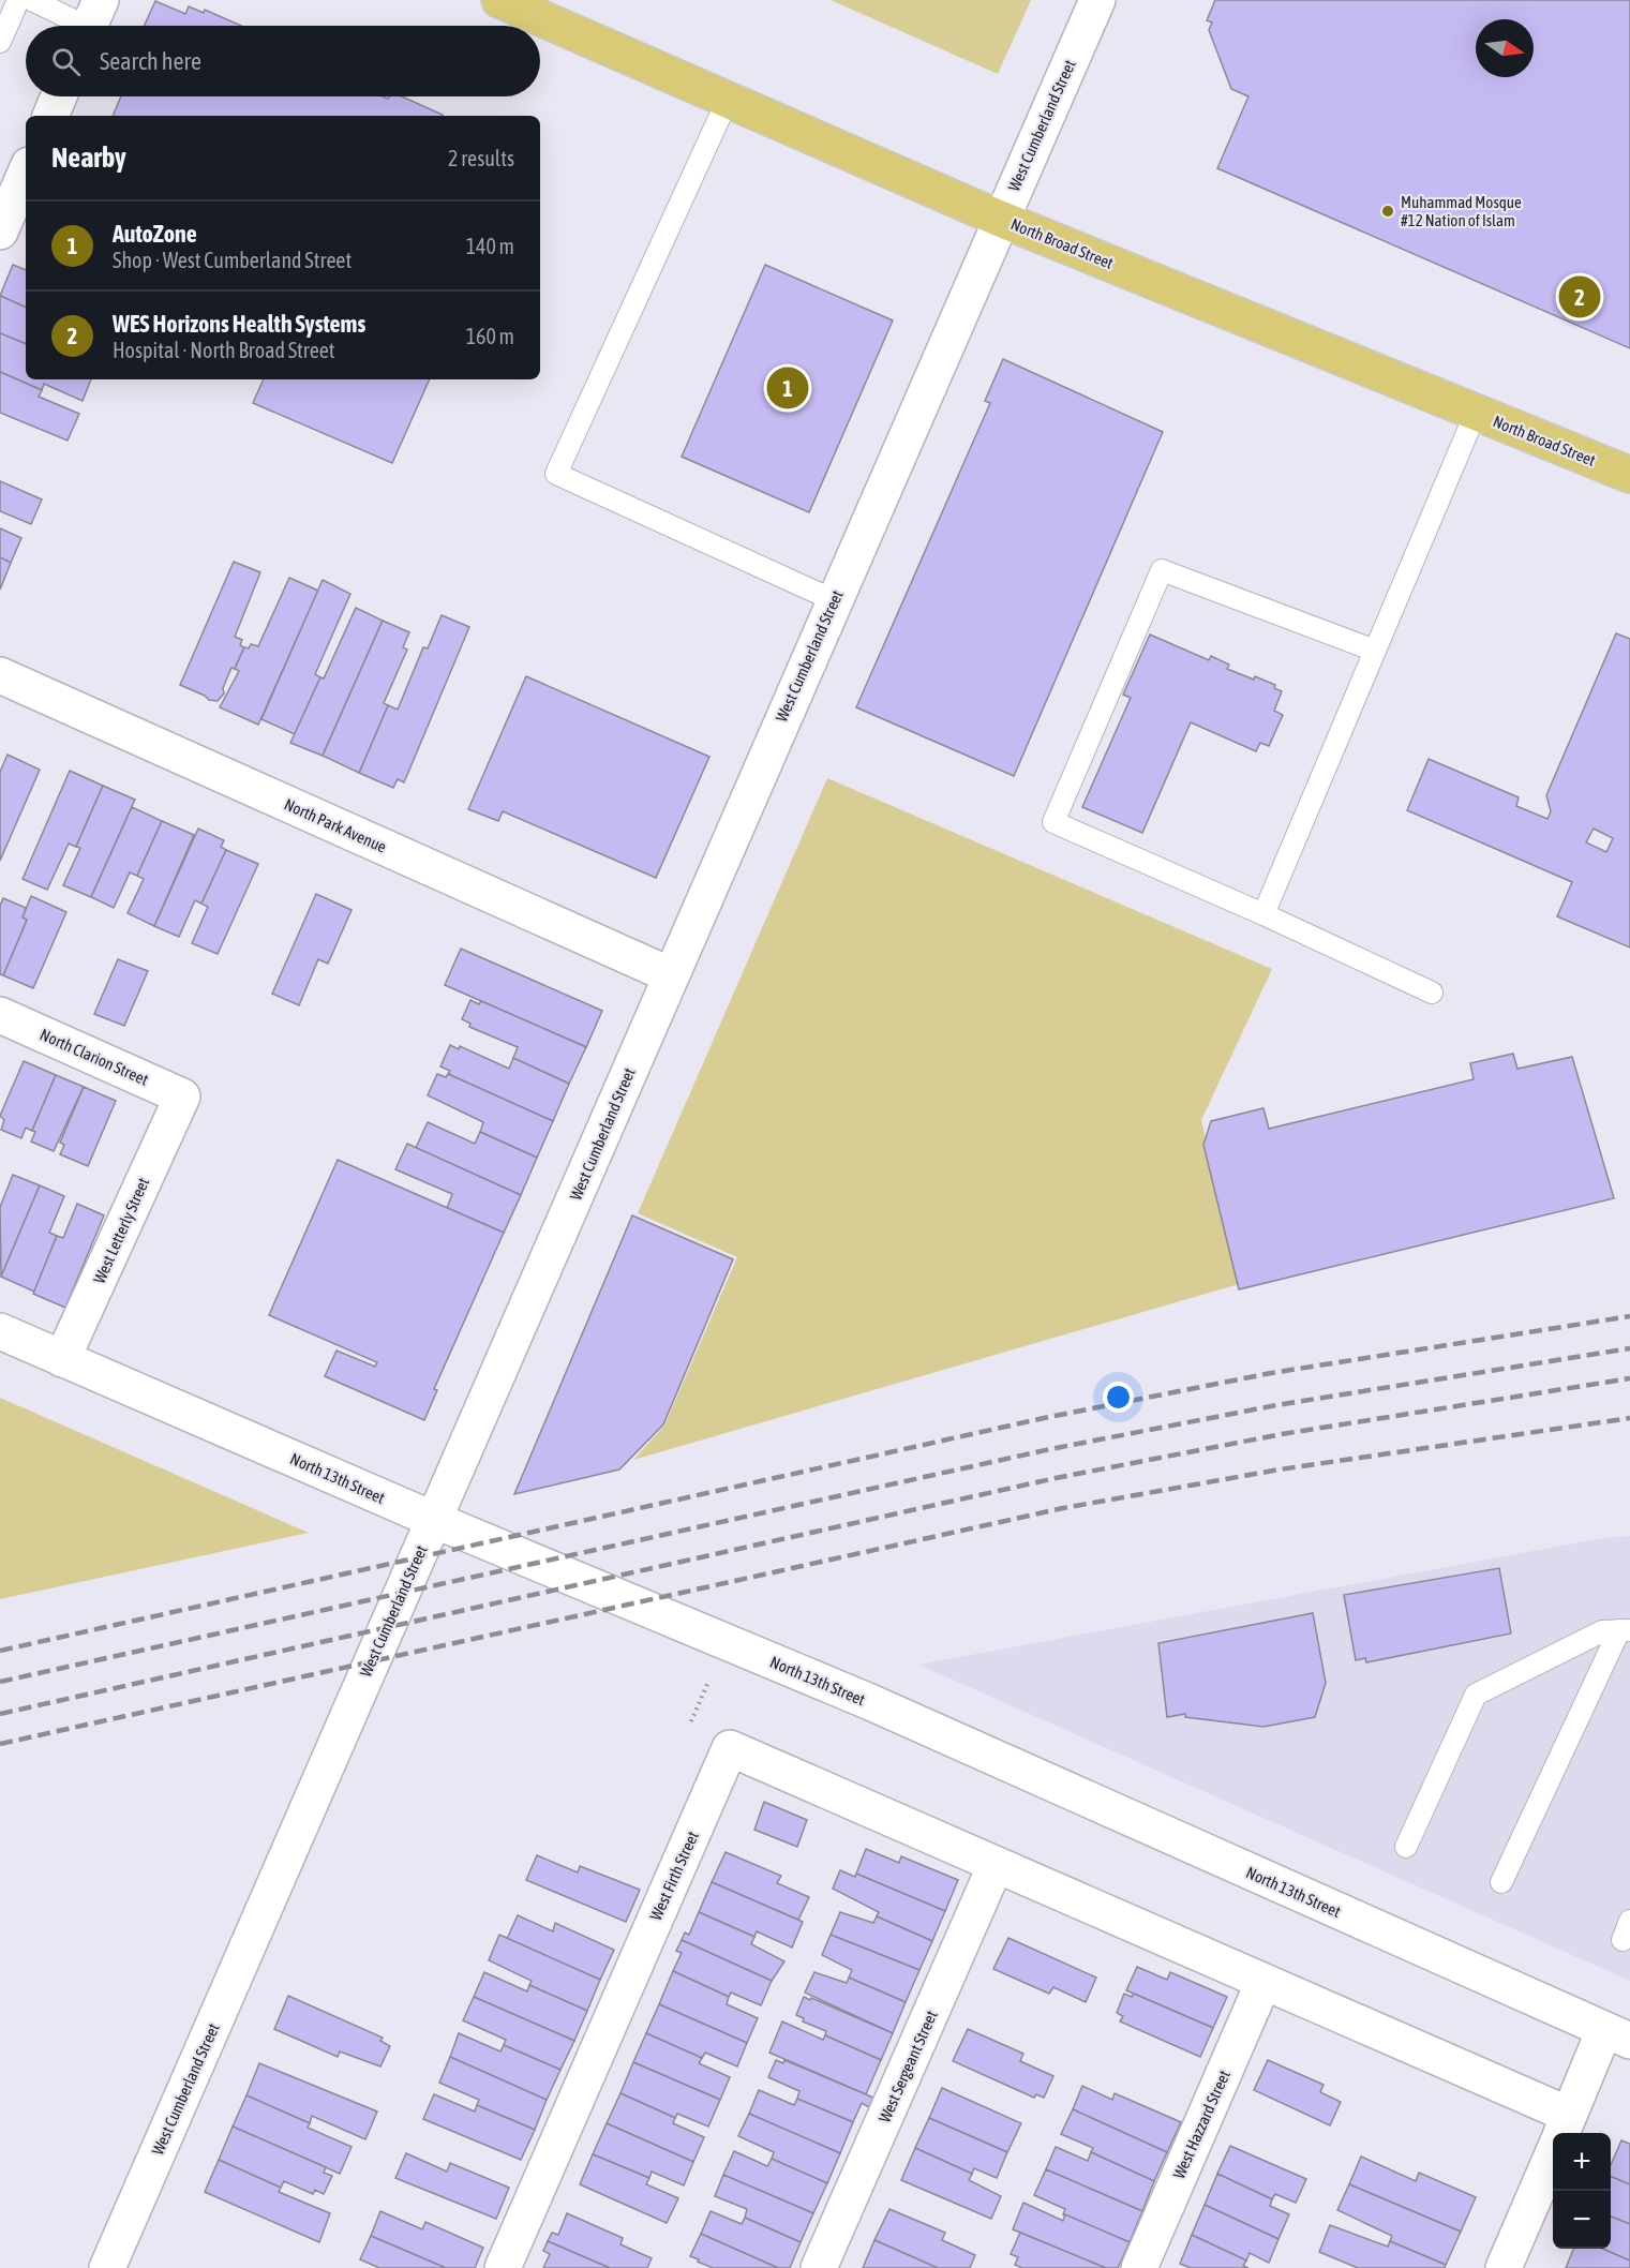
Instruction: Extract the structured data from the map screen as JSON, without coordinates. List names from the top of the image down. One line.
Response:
{"streets":{"main road":["North Broad Street"],"street":["West Cumberland Street","North Park Avenue","North Clarion Street","West Letterly Street","North 13th Street","West Firth Street","West Sergeant Street","West Hazzard Street"]},"crossings":[["West Cumberland Street","North Broad Street"],["West Cumberland Street","North Park Avenue"],["West Cumberland Street","North 13th Street"],["North Clarion Street","West Letterly Street"],["West Letterly Street","North 13th Street"],["West Firth Street","West Sergeant Street"]],"places":["Muhammad Mosque #12 Nation of Islam"],"north":"right","page":{"search":"Search here","heading":["Nearby","2 results"],"list":[{"mark":"1","name":"AutoZone","note":"Shop · West Cumberland Street","value":"140 m"},{"mark":"2","name":"WES Horizons Health Systems","note":"Hospital · North Broad Street","value":"160 m"}],"pins":["2","1"],"map_buttons":["+","−"]}}
